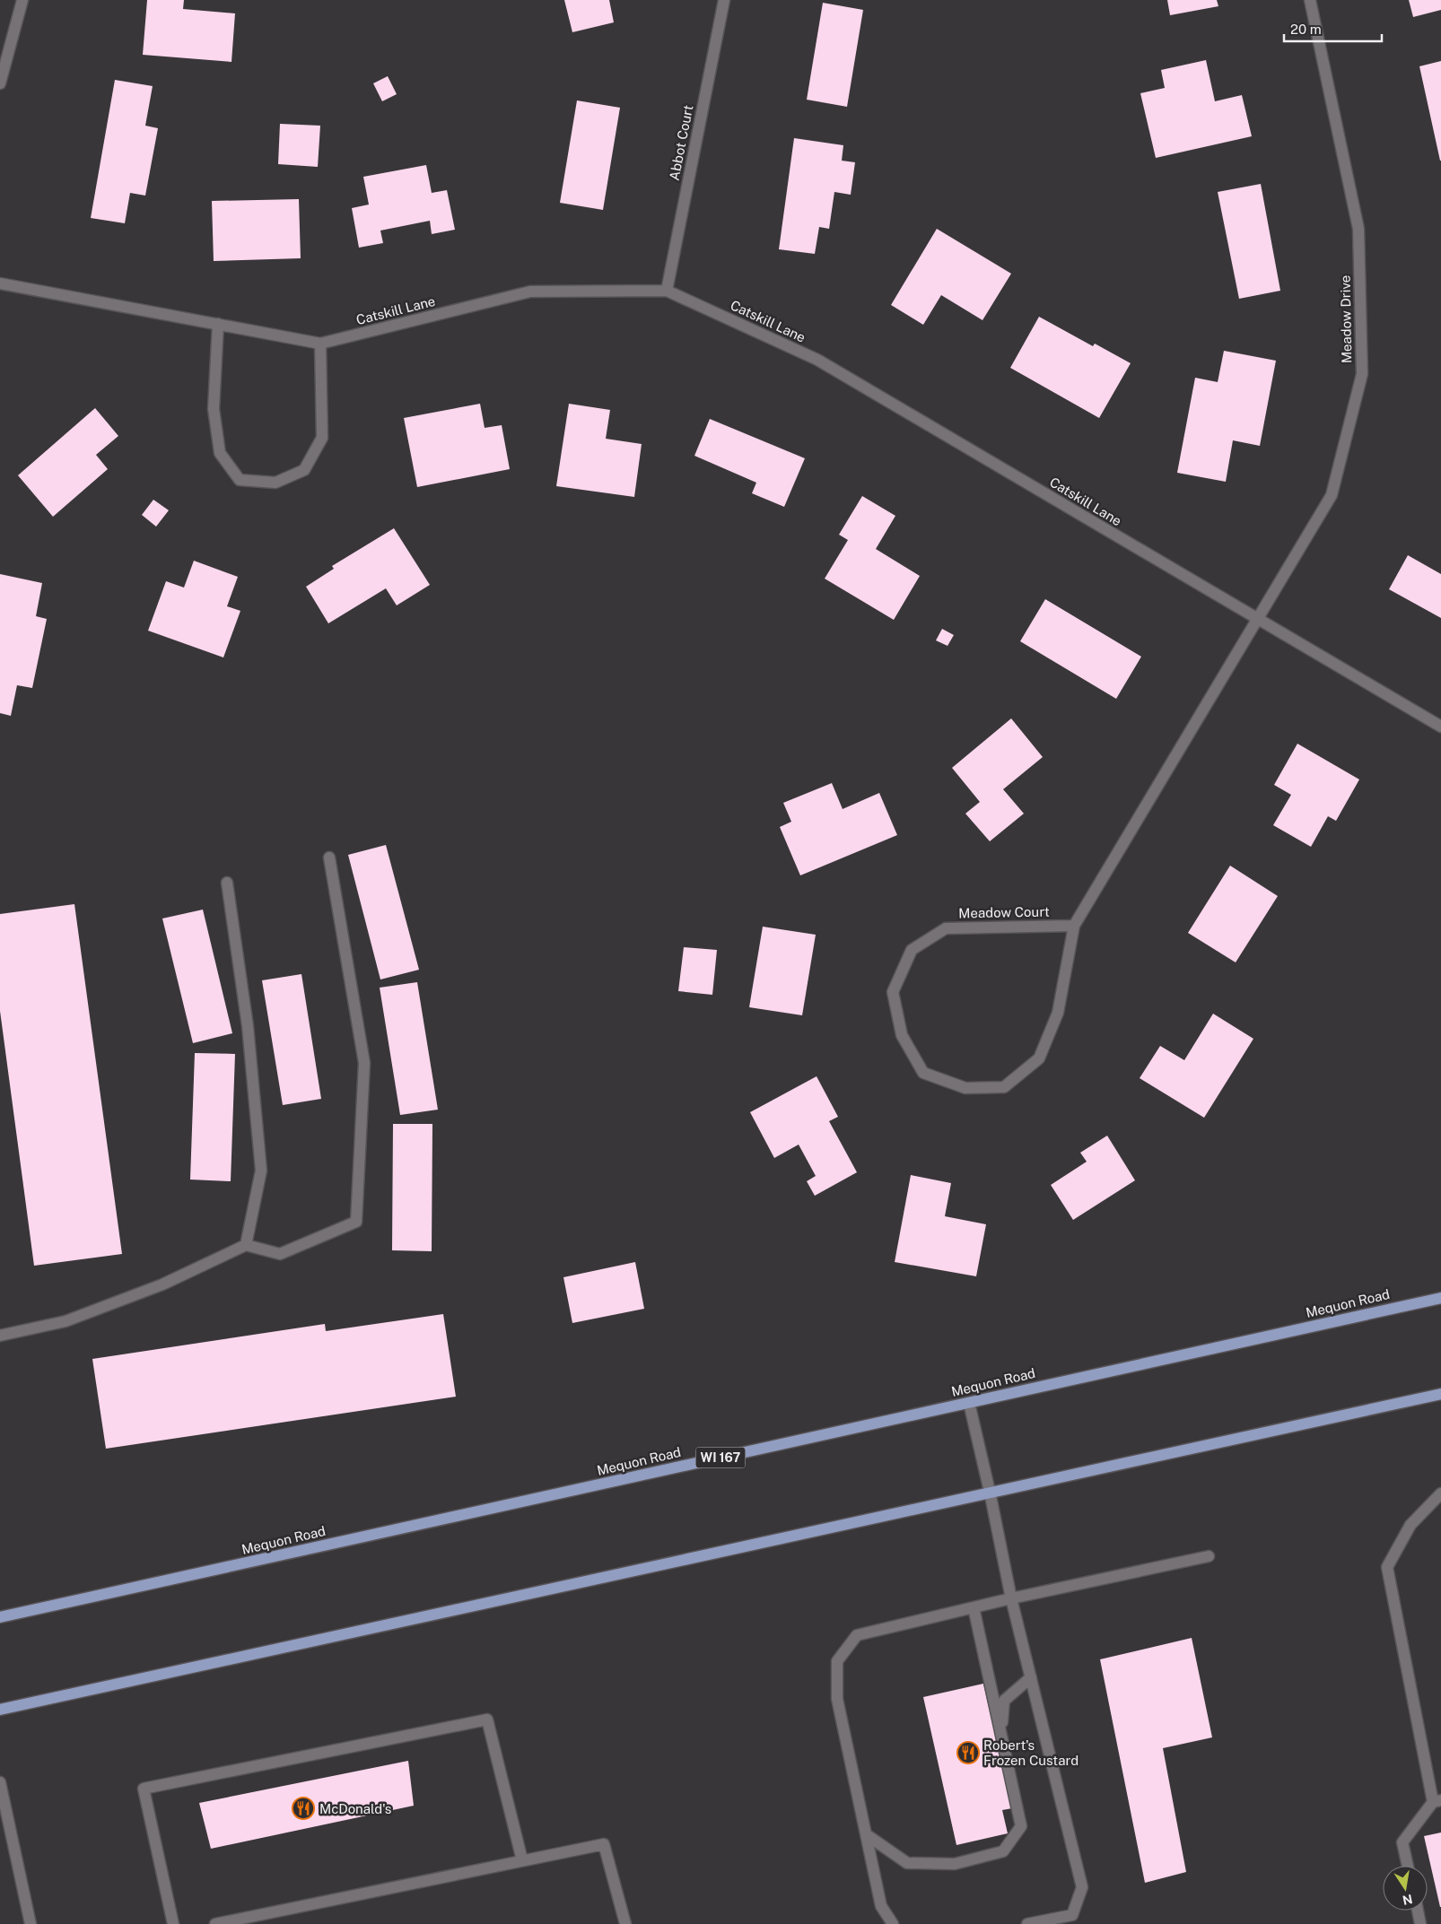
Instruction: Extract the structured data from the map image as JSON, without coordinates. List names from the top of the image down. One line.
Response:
{"streets":{"main road":["Mequon Road","WI 167"],"street":["Abbot Court","Catskill Lane","Meadow Drive","Meadow Court"]},"crossings":[["Abbot Court","Catskill Lane"],["Catskill Lane","Meadow Drive"],["Catskill Lane","Meadow Court"],["Meadow Drive","Meadow Court"]],"places":{"restaurant":["Robert's Frozen Custard","McDonald's"]},"scale_bar":"20 m","north":"bottom"}
